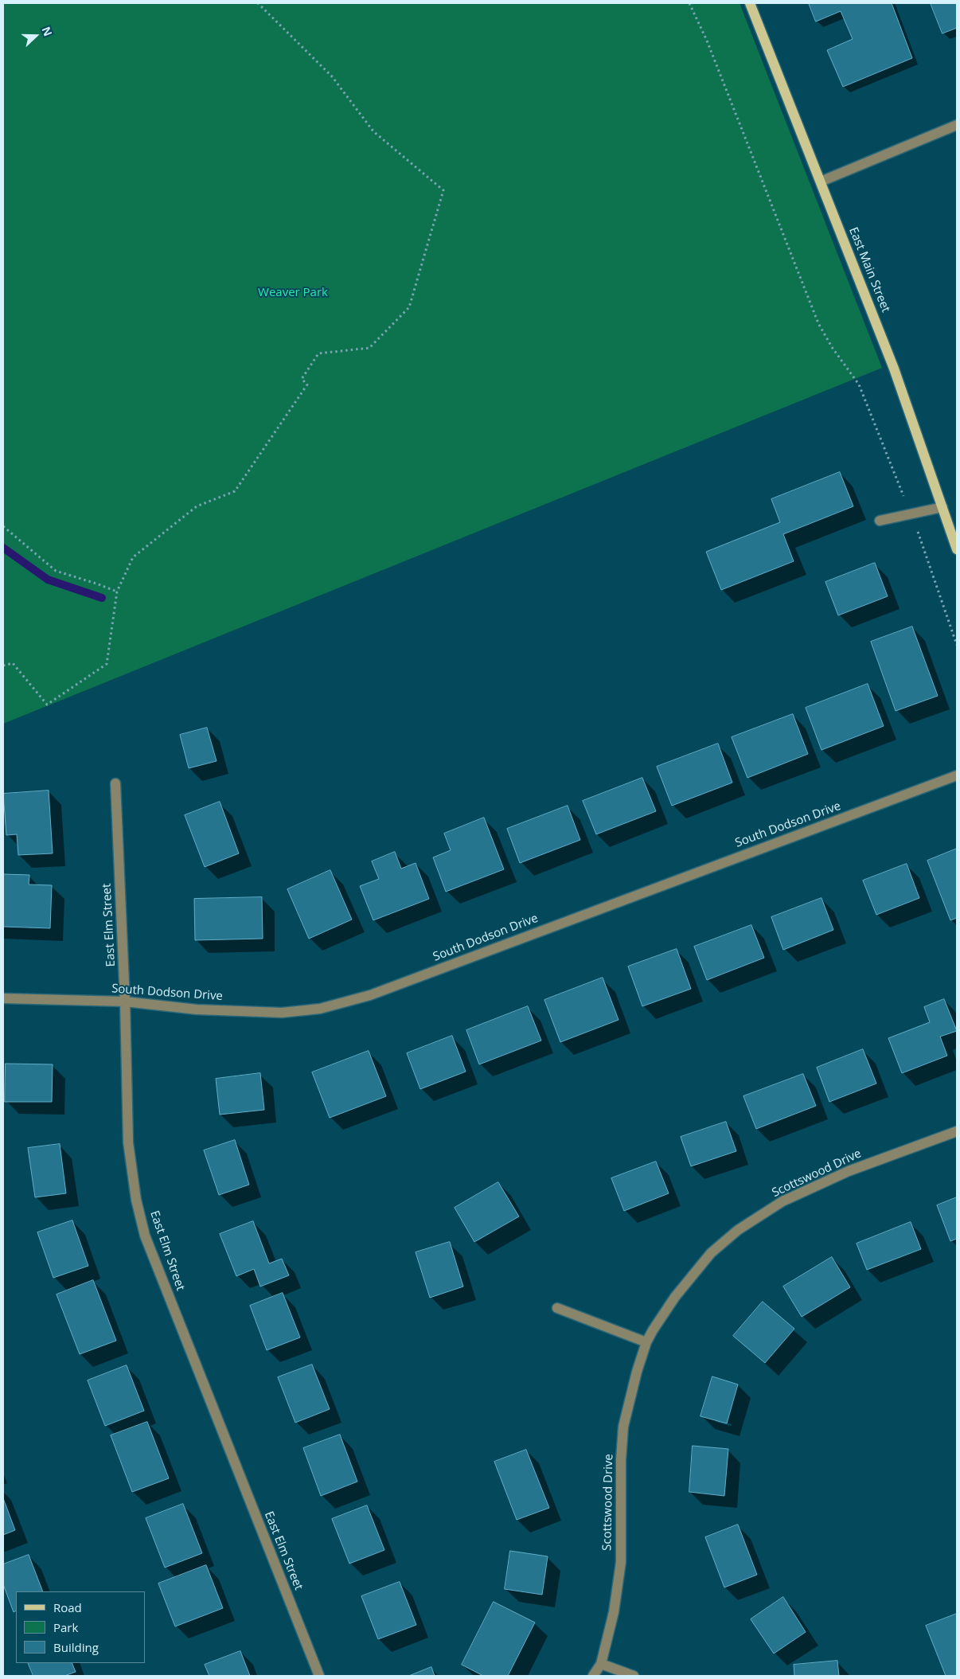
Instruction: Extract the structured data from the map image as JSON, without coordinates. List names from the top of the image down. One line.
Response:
{"streets":{"main road":["East Main Street"],"street":["South Dodson Drive","East Elm Street","Scottswood Drive"]},"crossings":[["South Dodson Drive","East Elm Street"]],"parks":["Weaver Park"],"legend":["Road","Park","Building"],"north":"right"}
